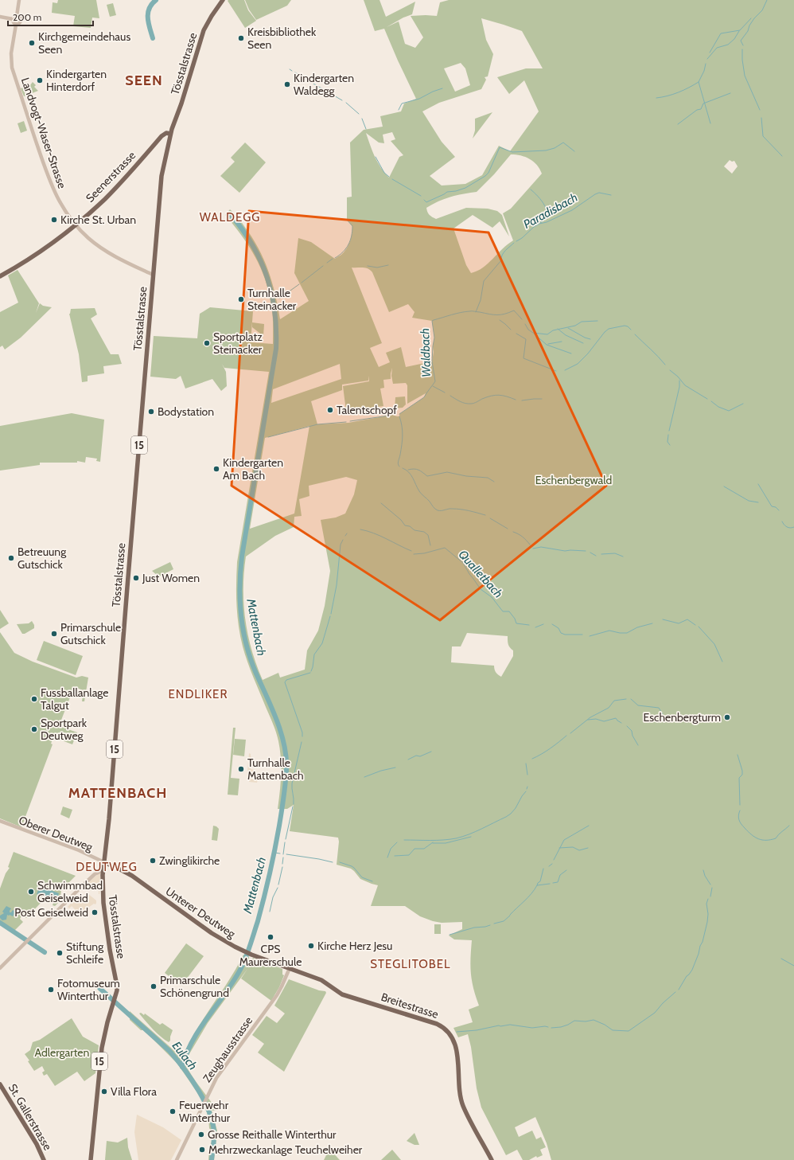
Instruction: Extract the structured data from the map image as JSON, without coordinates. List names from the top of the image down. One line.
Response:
{"streets":{"main road":["Tösstalstrasse","Seenerstrasse","15","Unterer Deutweg","Breitestrasse","St. Gallerstrasse"],"street":["Landvogt-Waser-Strasse","Oberer Deutweg","Zeughausstrasse"]},"crossings":[["Tösstalstrasse","Landvogt-Waser-Strasse"],["Tösstalstrasse","Seenerstrasse"],["Tösstalstrasse","Oberer Deutweg"],["Tösstalstrasse","Unterer Deutweg"],["Landvogt-Waser-Strasse","Seenerstrasse"],["Oberer Deutweg","Unterer Deutweg"],["Unterer Deutweg","Breitestrasse"],["Unterer Deutweg","Zeughausstrasse"]],"districts":["SEEN","WALDEGG","ENDLIKER","MATTENBACH","DEUTWEG","STEGLITOBEL"],"water":["Paradisbach","Waldbach","Qualletbach","Mattenbach","Eulach"],"parks":["Eschenbergwald","Adlergarten"],"places":["Kreisbibliothek Seen","Kirchgemeindehaus Seen","Kindergarten Hinterdorf","Kindergarten Waldegg","Kirche St. Urban","Turnhalle Steinacker","Sportplatz Steinacker","Talentschopf","Bodystation","Kindergarten Am Bach","Betreuung Gutschick","Just Women","Primarschule Gutschick","Fussballanlage Talgut","Eschenbergturm","Sportpark Deutweg","Turnhalle Mattenbach","Zwinglikirche","Schwimmbad Geiselweid","Post Geiselweid","CPS Maurerschule","Kirche Herz Jesu","Stiftung Schleife","Primarschule Schönengrund","Fotomuseum Winterthur","Villa Flora","Feuerwehr Winterthur","Grosse Reithalle Winterthur","Mehrzweckanlage Teuchelweiher"],"scale_bar":"200 m"}
